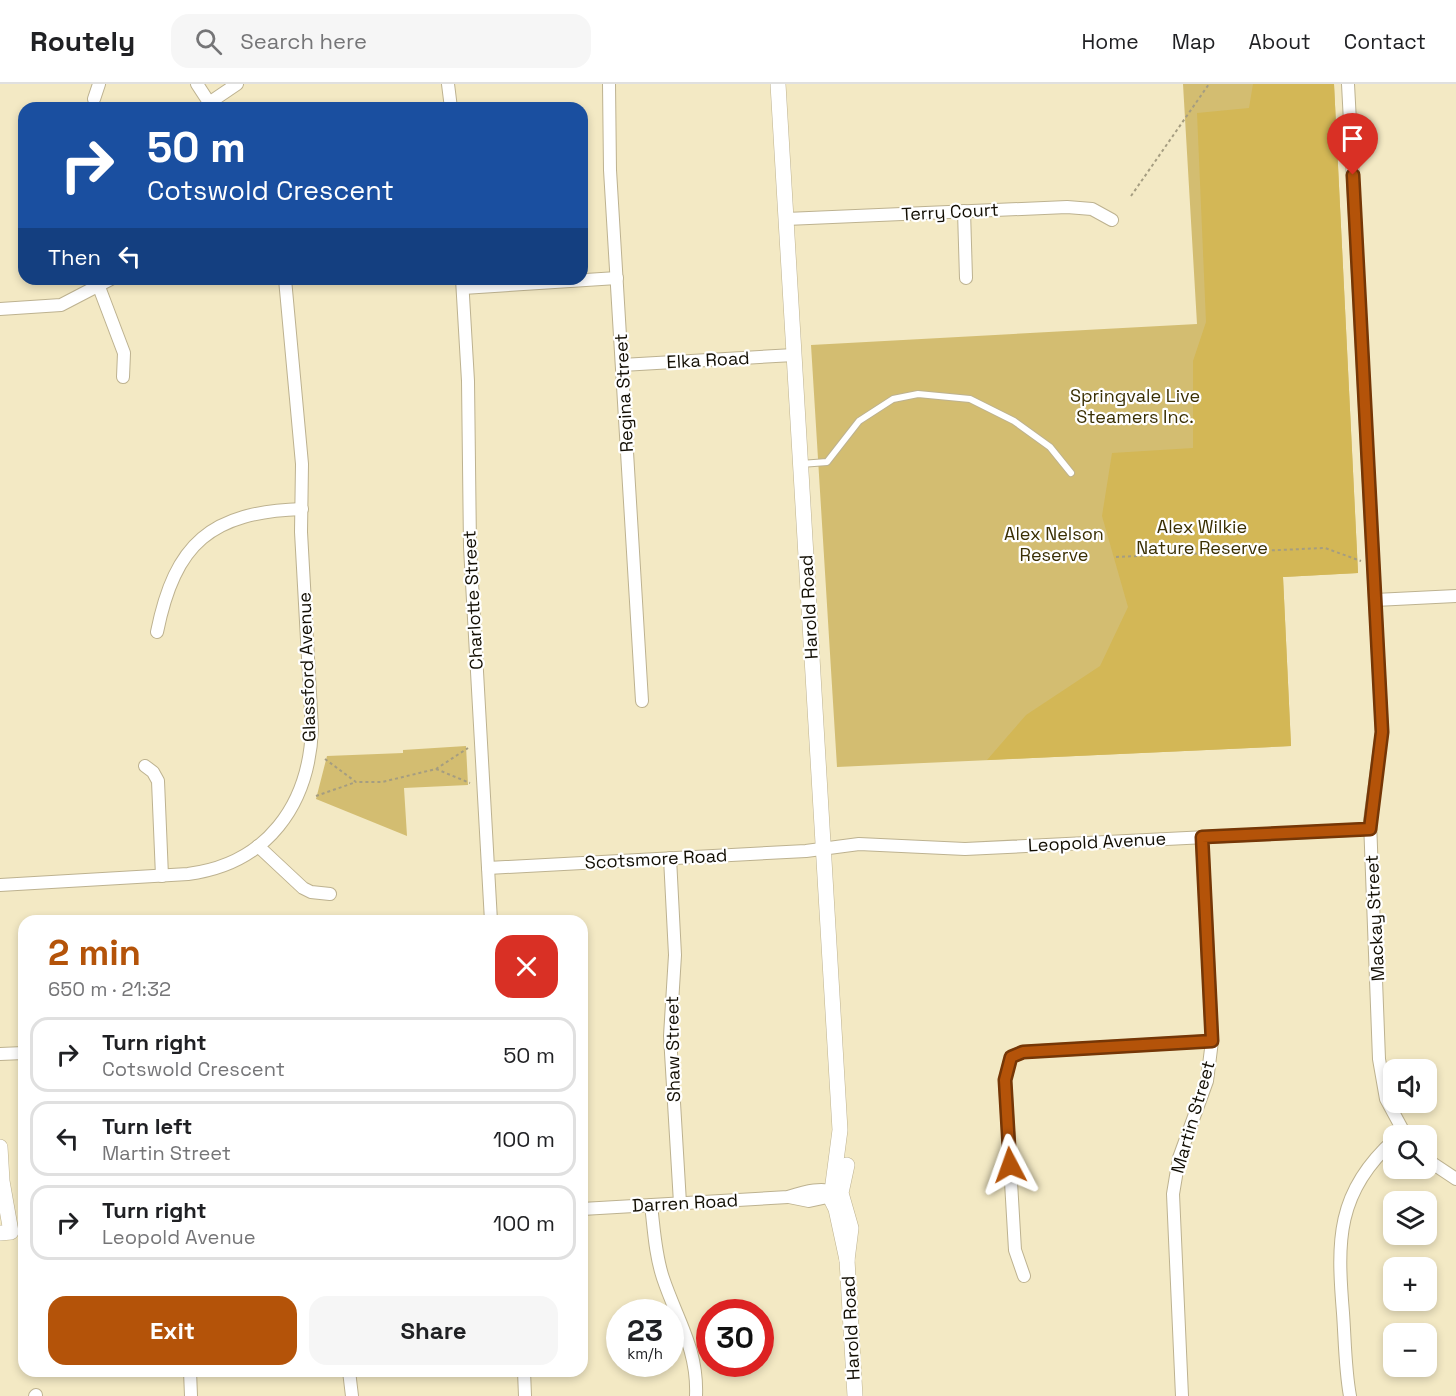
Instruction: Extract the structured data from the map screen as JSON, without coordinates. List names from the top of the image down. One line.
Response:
{"streets":{"street":["Terry Court","Elka Road","Regina Street","Charlotte Street","Harold Road","Glassford Avenue","Leopold Avenue","Scotsmore Road","Mackay Street","Shaw Street","Martin Street","Darren Road"]},"crossings":[["Terry Court","Harold Road"],["Elka Road","Regina Street"],["Elka Road","Harold Road"],["Charlotte Street","Scotsmore Road"],["Harold Road","Leopold Avenue"],["Harold Road","Scotsmore Road"],["Harold Road","Darren Road"],["Leopold Avenue","Scotsmore Road"],["Leopold Avenue","Mackay Street"],["Leopold Avenue","Martin Street"],["Scotsmore Road","Shaw Street"],["Shaw Street","Darren Road"]],"parks":["Springvale Live Steamers Inc.","Alex Wilkie Nature Reserve","Alex Nelson Reserve"],"page":{"header":"Routely","search":"Search here","nav":["Home","Map","About","Contact"],"turn":["50 m","Cotswold Crescent"],"then":"Then","heading":["2 min","650 m · 21:32"],"list":[{"name":"Turn right","note":"Cotswold Crescent","value":"50 m"},{"name":"Turn left","note":"Martin Street","value":"100 m"},{"name":"Turn right","note":"Leopold Avenue","value":"100 m"}],"map_buttons":["+","−"],"buttons":["Exit","Share"],"speed":"23 km/h","limit":"30"}}
